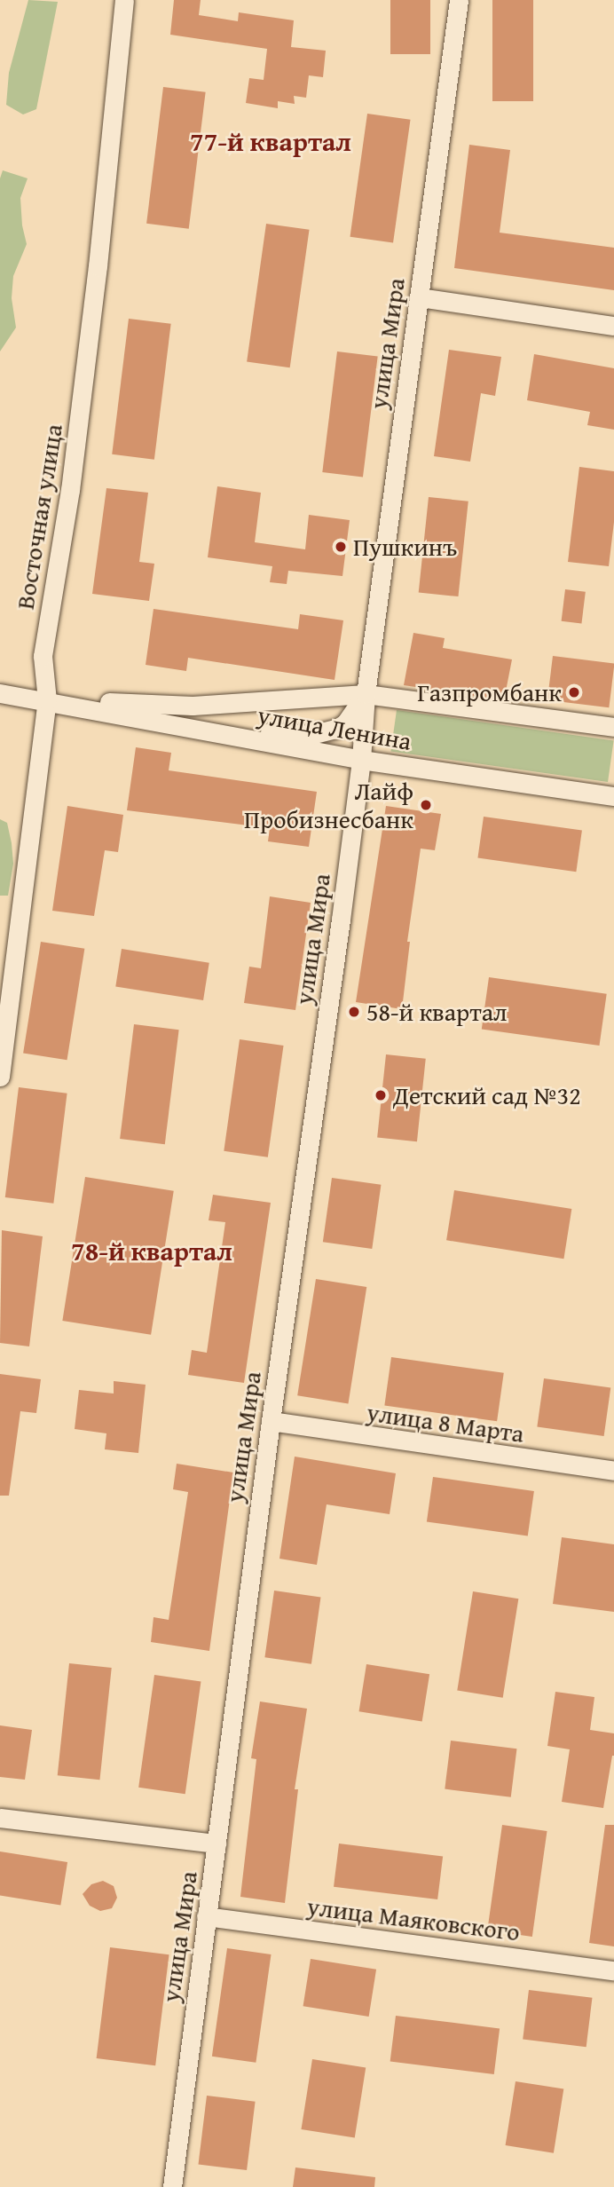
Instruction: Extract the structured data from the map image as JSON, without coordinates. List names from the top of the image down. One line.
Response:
{"streets":{"street":["улица Мира","Восточная улица","улица Ленина","улица 8 Марта","улица Маяковского"]},"crossings":[["улица Мира","улица Ленина"],["улица Мира","улица 8 Марта"],["улица Мира","улица Маяковского"],["Восточная улица","улица Ленина"]],"districts":["77-й квартал","78-й квартал"],"places":["Пушкинъ","Газпромбанк","Лайф Пробизнесбанк","58-й квартал","Детский сад №32"]}
